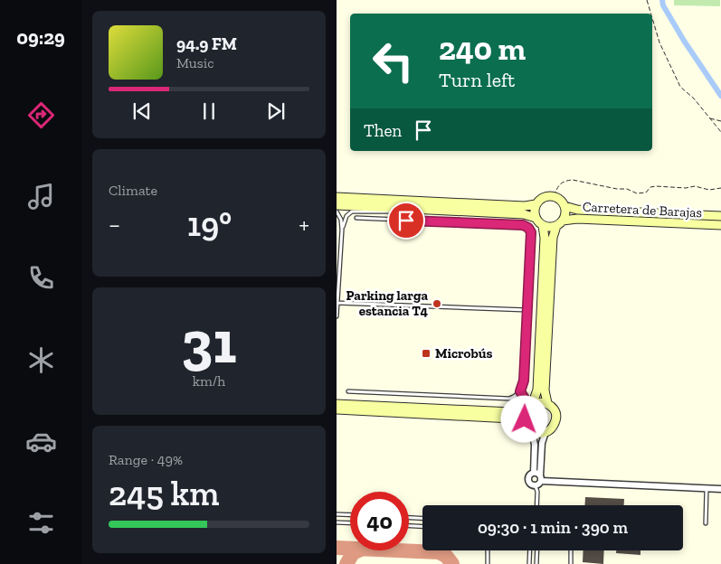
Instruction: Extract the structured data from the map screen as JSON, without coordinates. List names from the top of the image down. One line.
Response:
{"streets":{"street":["Carretera de Barajas"]},"places":{"other":["Parking larga estancia T4"],"transit":["Microbús"]},"page":{"tabs":"09:29","turn":["240 m","Turn left"],"song":["94.9 FM","Music"],"then":"Then","tile":["Climate",["31","km/h"],["Range · 49%","245 km"]],"heat":["−","19°","+"],"limit":"40","trip":"09:30 · 1 min · 390 m"}}
